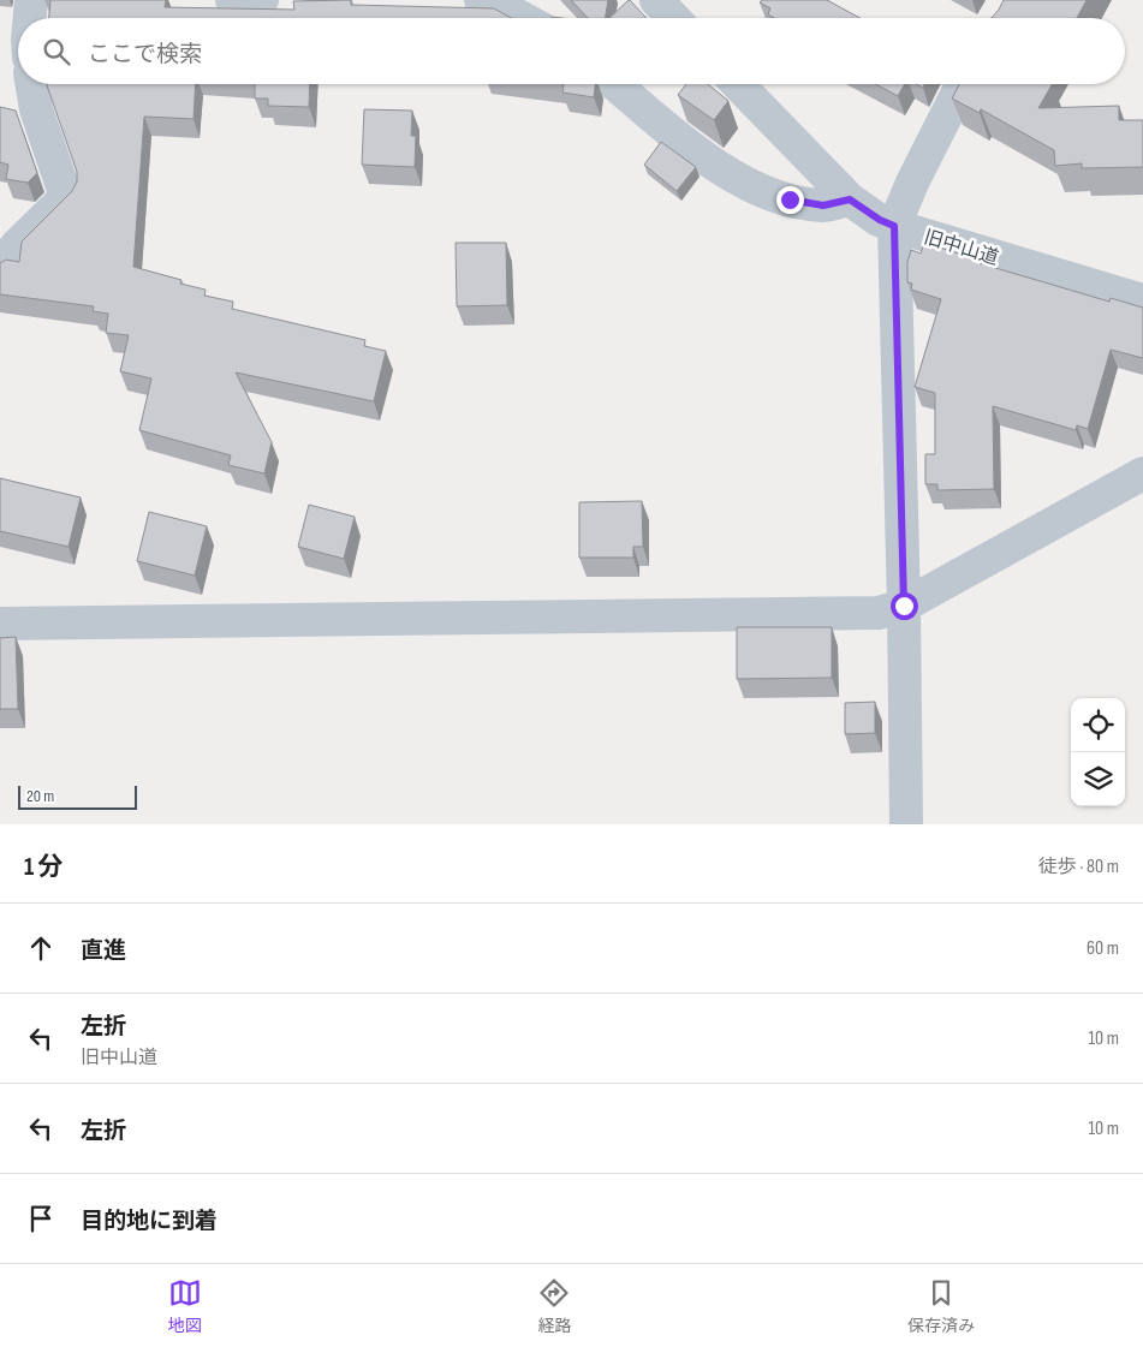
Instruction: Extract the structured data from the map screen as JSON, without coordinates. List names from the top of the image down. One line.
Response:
{"streets":{"street":["旧中山道"]},"scale_bar":"20 m","page":{"search":"ここで検索","scale":"20 m","heading":["1 分","徒歩 · 80 m"],"list":[["直進","60 m"],["左折","旧中山道","10 m"],["左折","10 m"],"目的地に到着"],"nav":["地図","経路","保存済み"]}}
